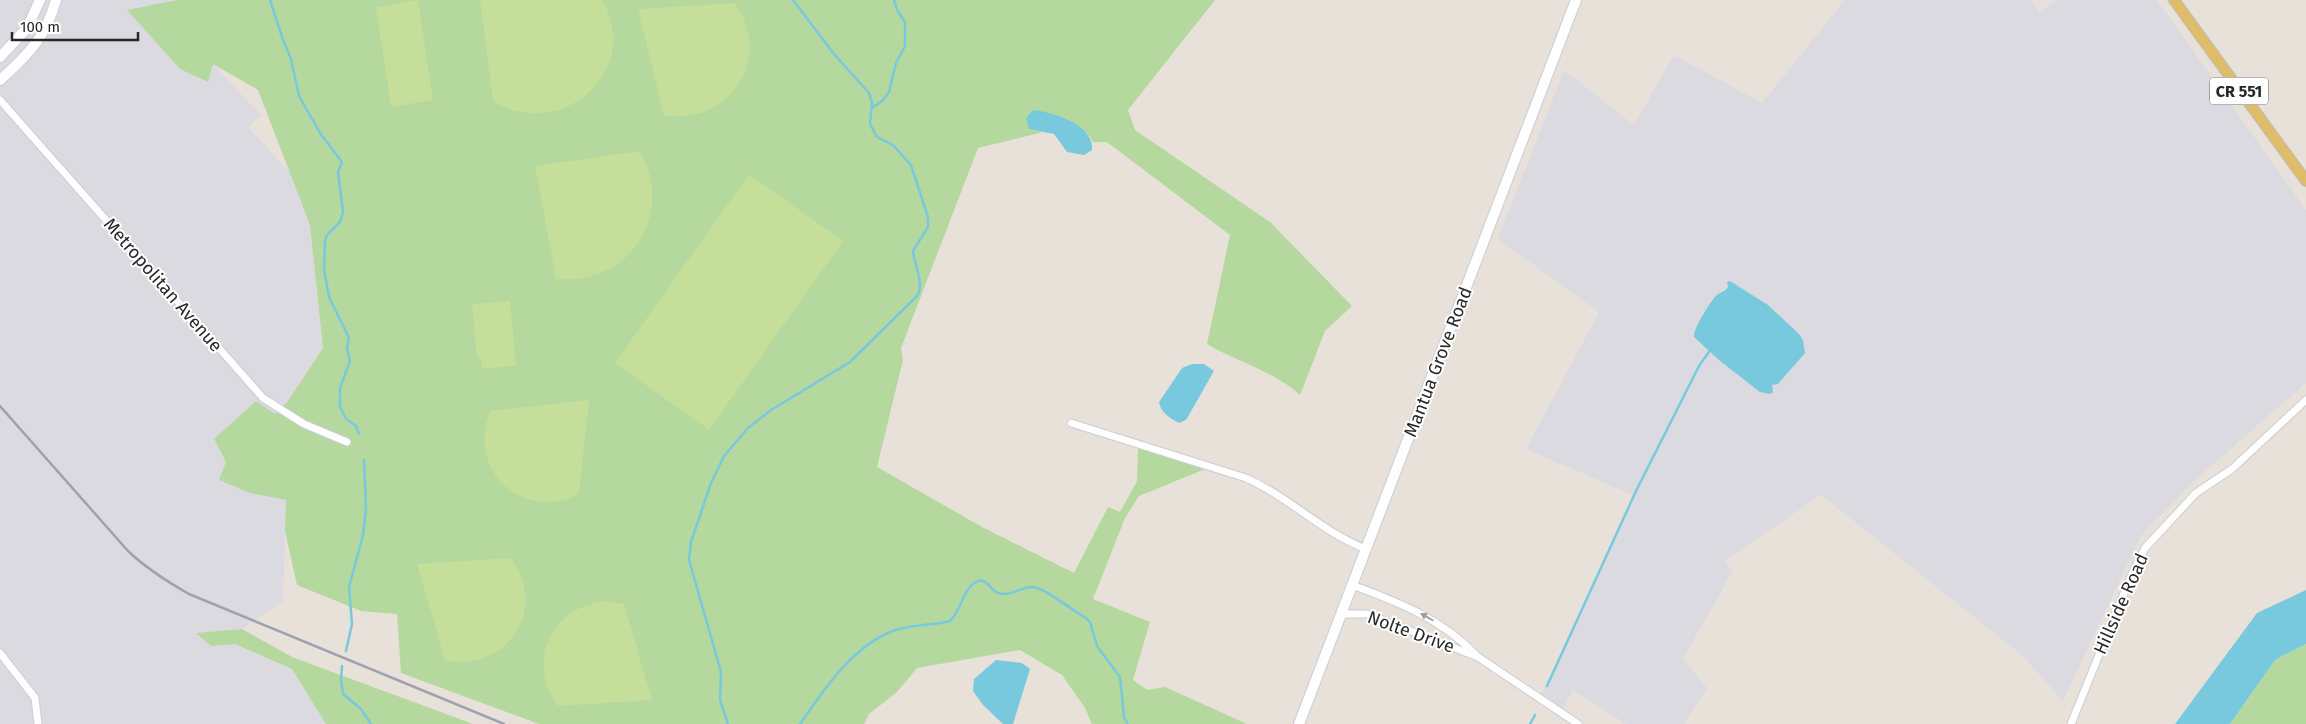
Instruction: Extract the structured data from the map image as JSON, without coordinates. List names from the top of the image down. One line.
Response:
{"streets":{"main road":["CR 551","Mantua Grove Road"],"street":["Metropolitan Avenue","Hillside Road","Nolte Drive"]},"crossings":[["Mantua Grove Road","Nolte Drive"]],"scale_bar":"100 m"}
